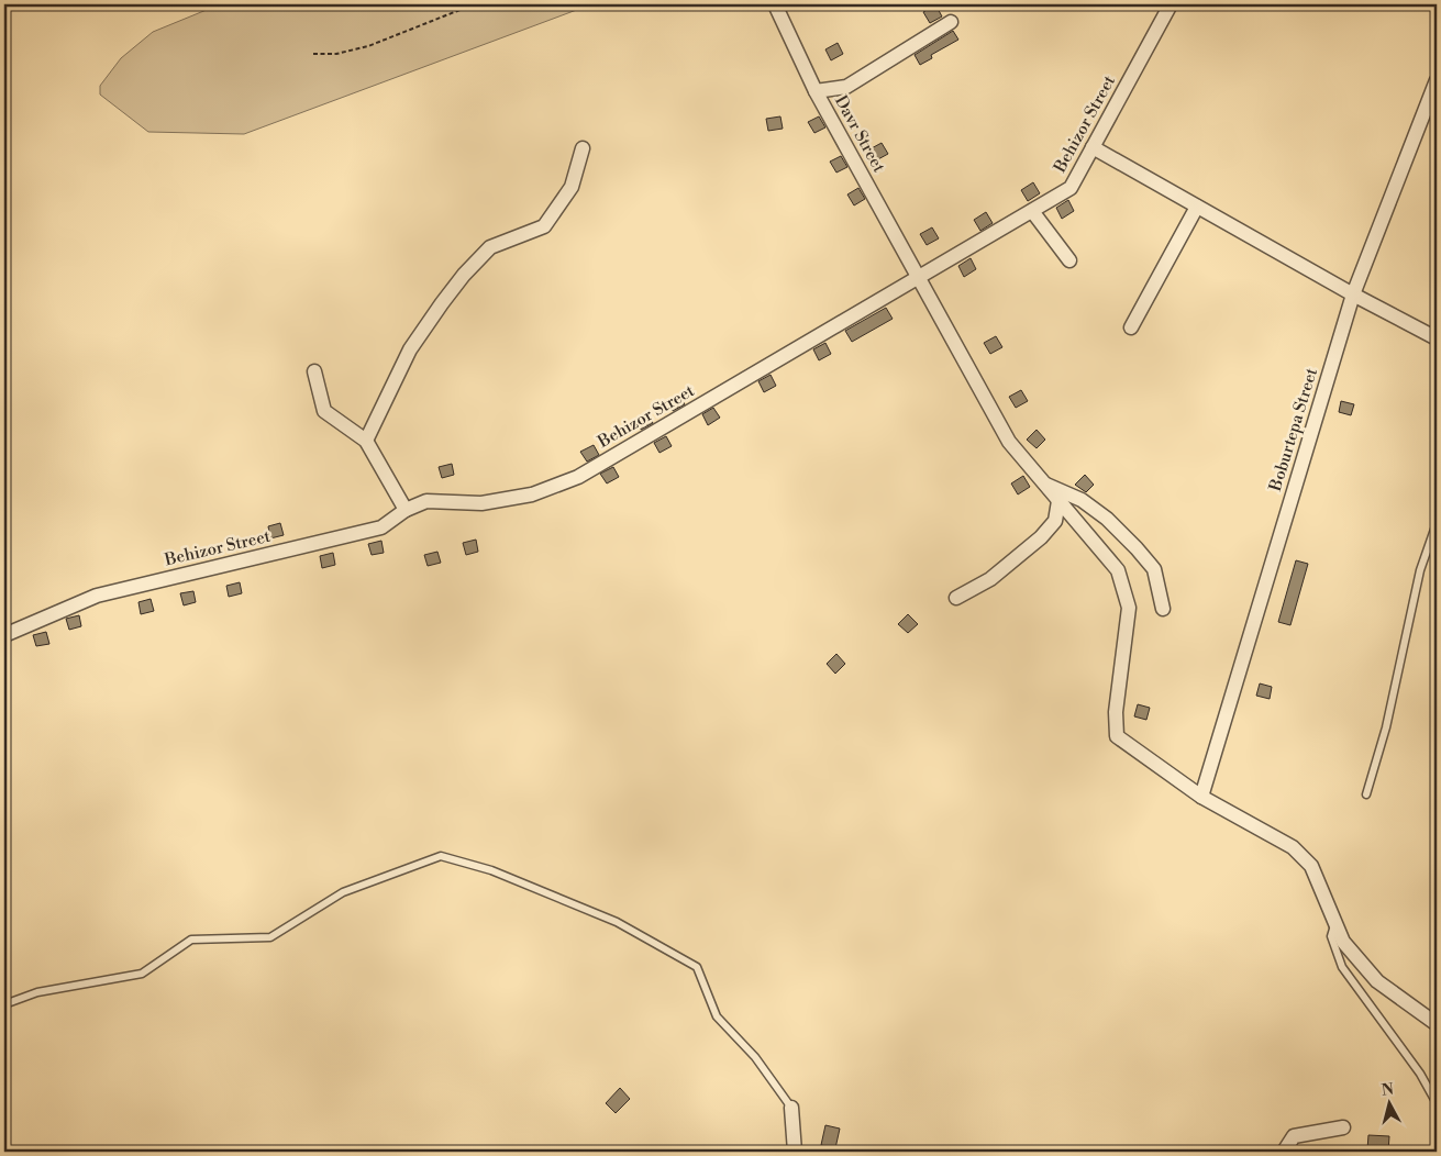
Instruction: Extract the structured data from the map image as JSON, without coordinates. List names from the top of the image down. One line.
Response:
{"streets":{"street":["Behizor Street","Davr Street","Boburtepa Street"]},"crossings":[["Behizor Street","Davr Street"],["Davr Street","Boburtepa Street"]],"north":"top"}
